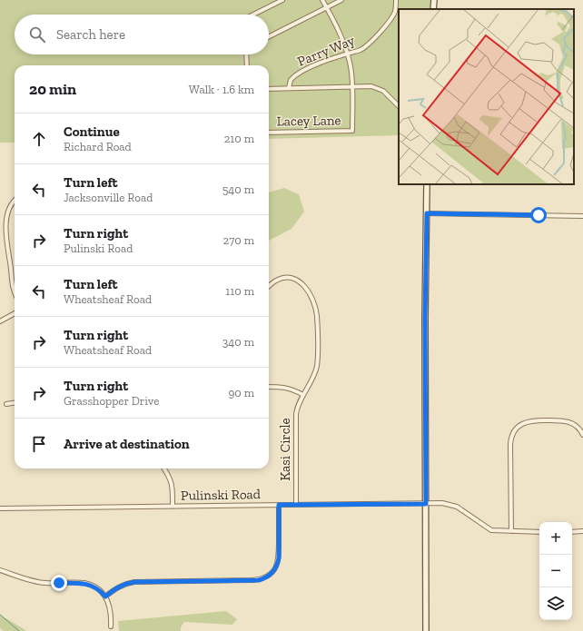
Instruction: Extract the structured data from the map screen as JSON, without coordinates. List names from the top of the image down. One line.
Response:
{"streets":{"street":["Parry Way","Lacey Lane","Kasi Circle","Pulinski Road"]},"crossings":[["Kasi Circle","Pulinski Road"]],"page":{"search":"Search here","heading":["20 min","Walk · 1.6 km"],"list":[["Continue","Richard Road","210 m"],["Turn left","Jacksonville Road","540 m"],["Turn right","Pulinski Road","270 m"],["Turn left","Wheatsheaf Road","110 m"],["Turn right","Wheatsheaf Road","340 m"],["Turn right","Grasshopper Drive","90 m"],"Arrive at destination"],"map_buttons":["+","−"]}}
